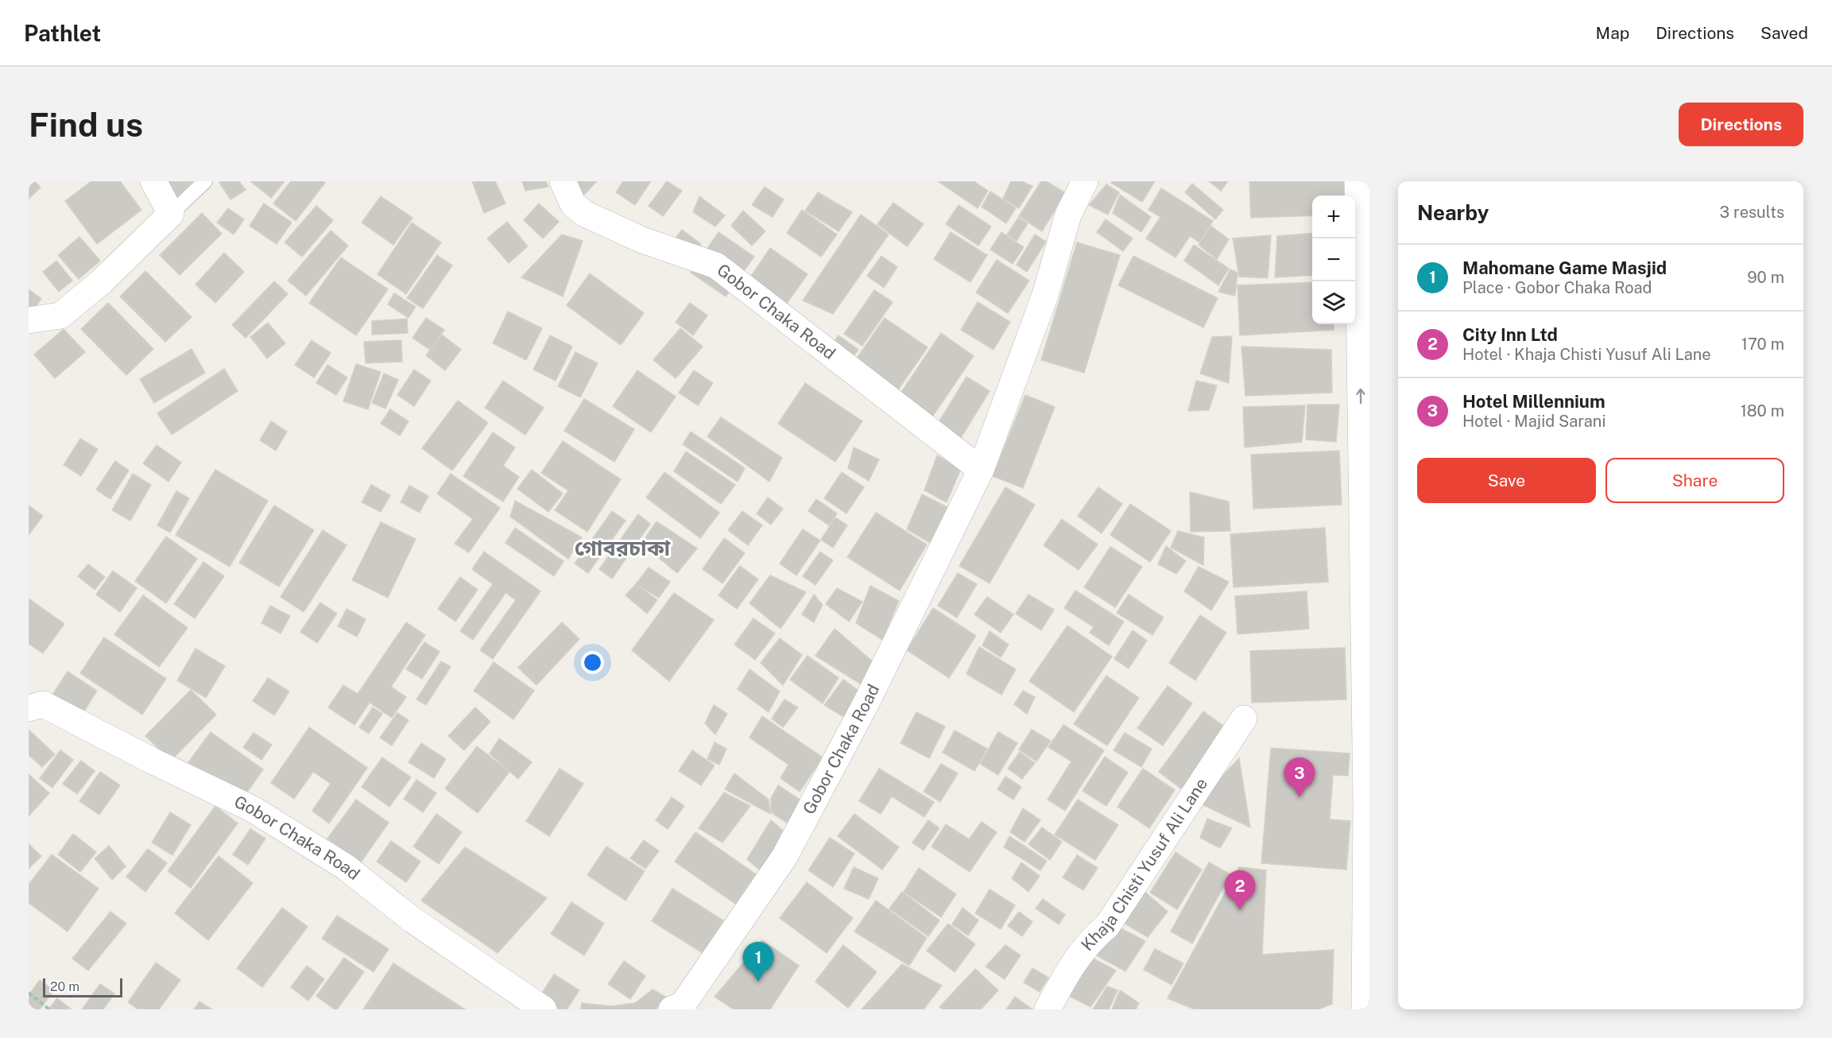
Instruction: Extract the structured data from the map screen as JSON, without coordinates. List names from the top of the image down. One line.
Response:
{"streets":{"street":["Gobor Chaka Road","Khaja Chisti Yusuf Ali Lane"]},"districts":["গোবরচাকা"],"scale_bar":"20 m","page":{"header":"Pathlet","nav":["Map","Directions","Saved"],"buttons":["Directions",["Save","Share"]],"title":"Find us","heading":["Nearby","3 results"],"map_buttons":["+","−"],"list":[{"mark":"1","name":"Mahomane Game Masjid","note":"Place · Gobor Chaka Road","value":"90 m"},{"mark":"2","name":"City Inn Ltd","note":"Hotel · Khaja Chisti Yusuf Ali Lane","value":"170 m"},{"mark":"3","name":"Hotel Millennium","note":"Hotel · Majid Sarani","value":"180 m"}],"pins":["3","2","1"],"scale":"20 m"}}
